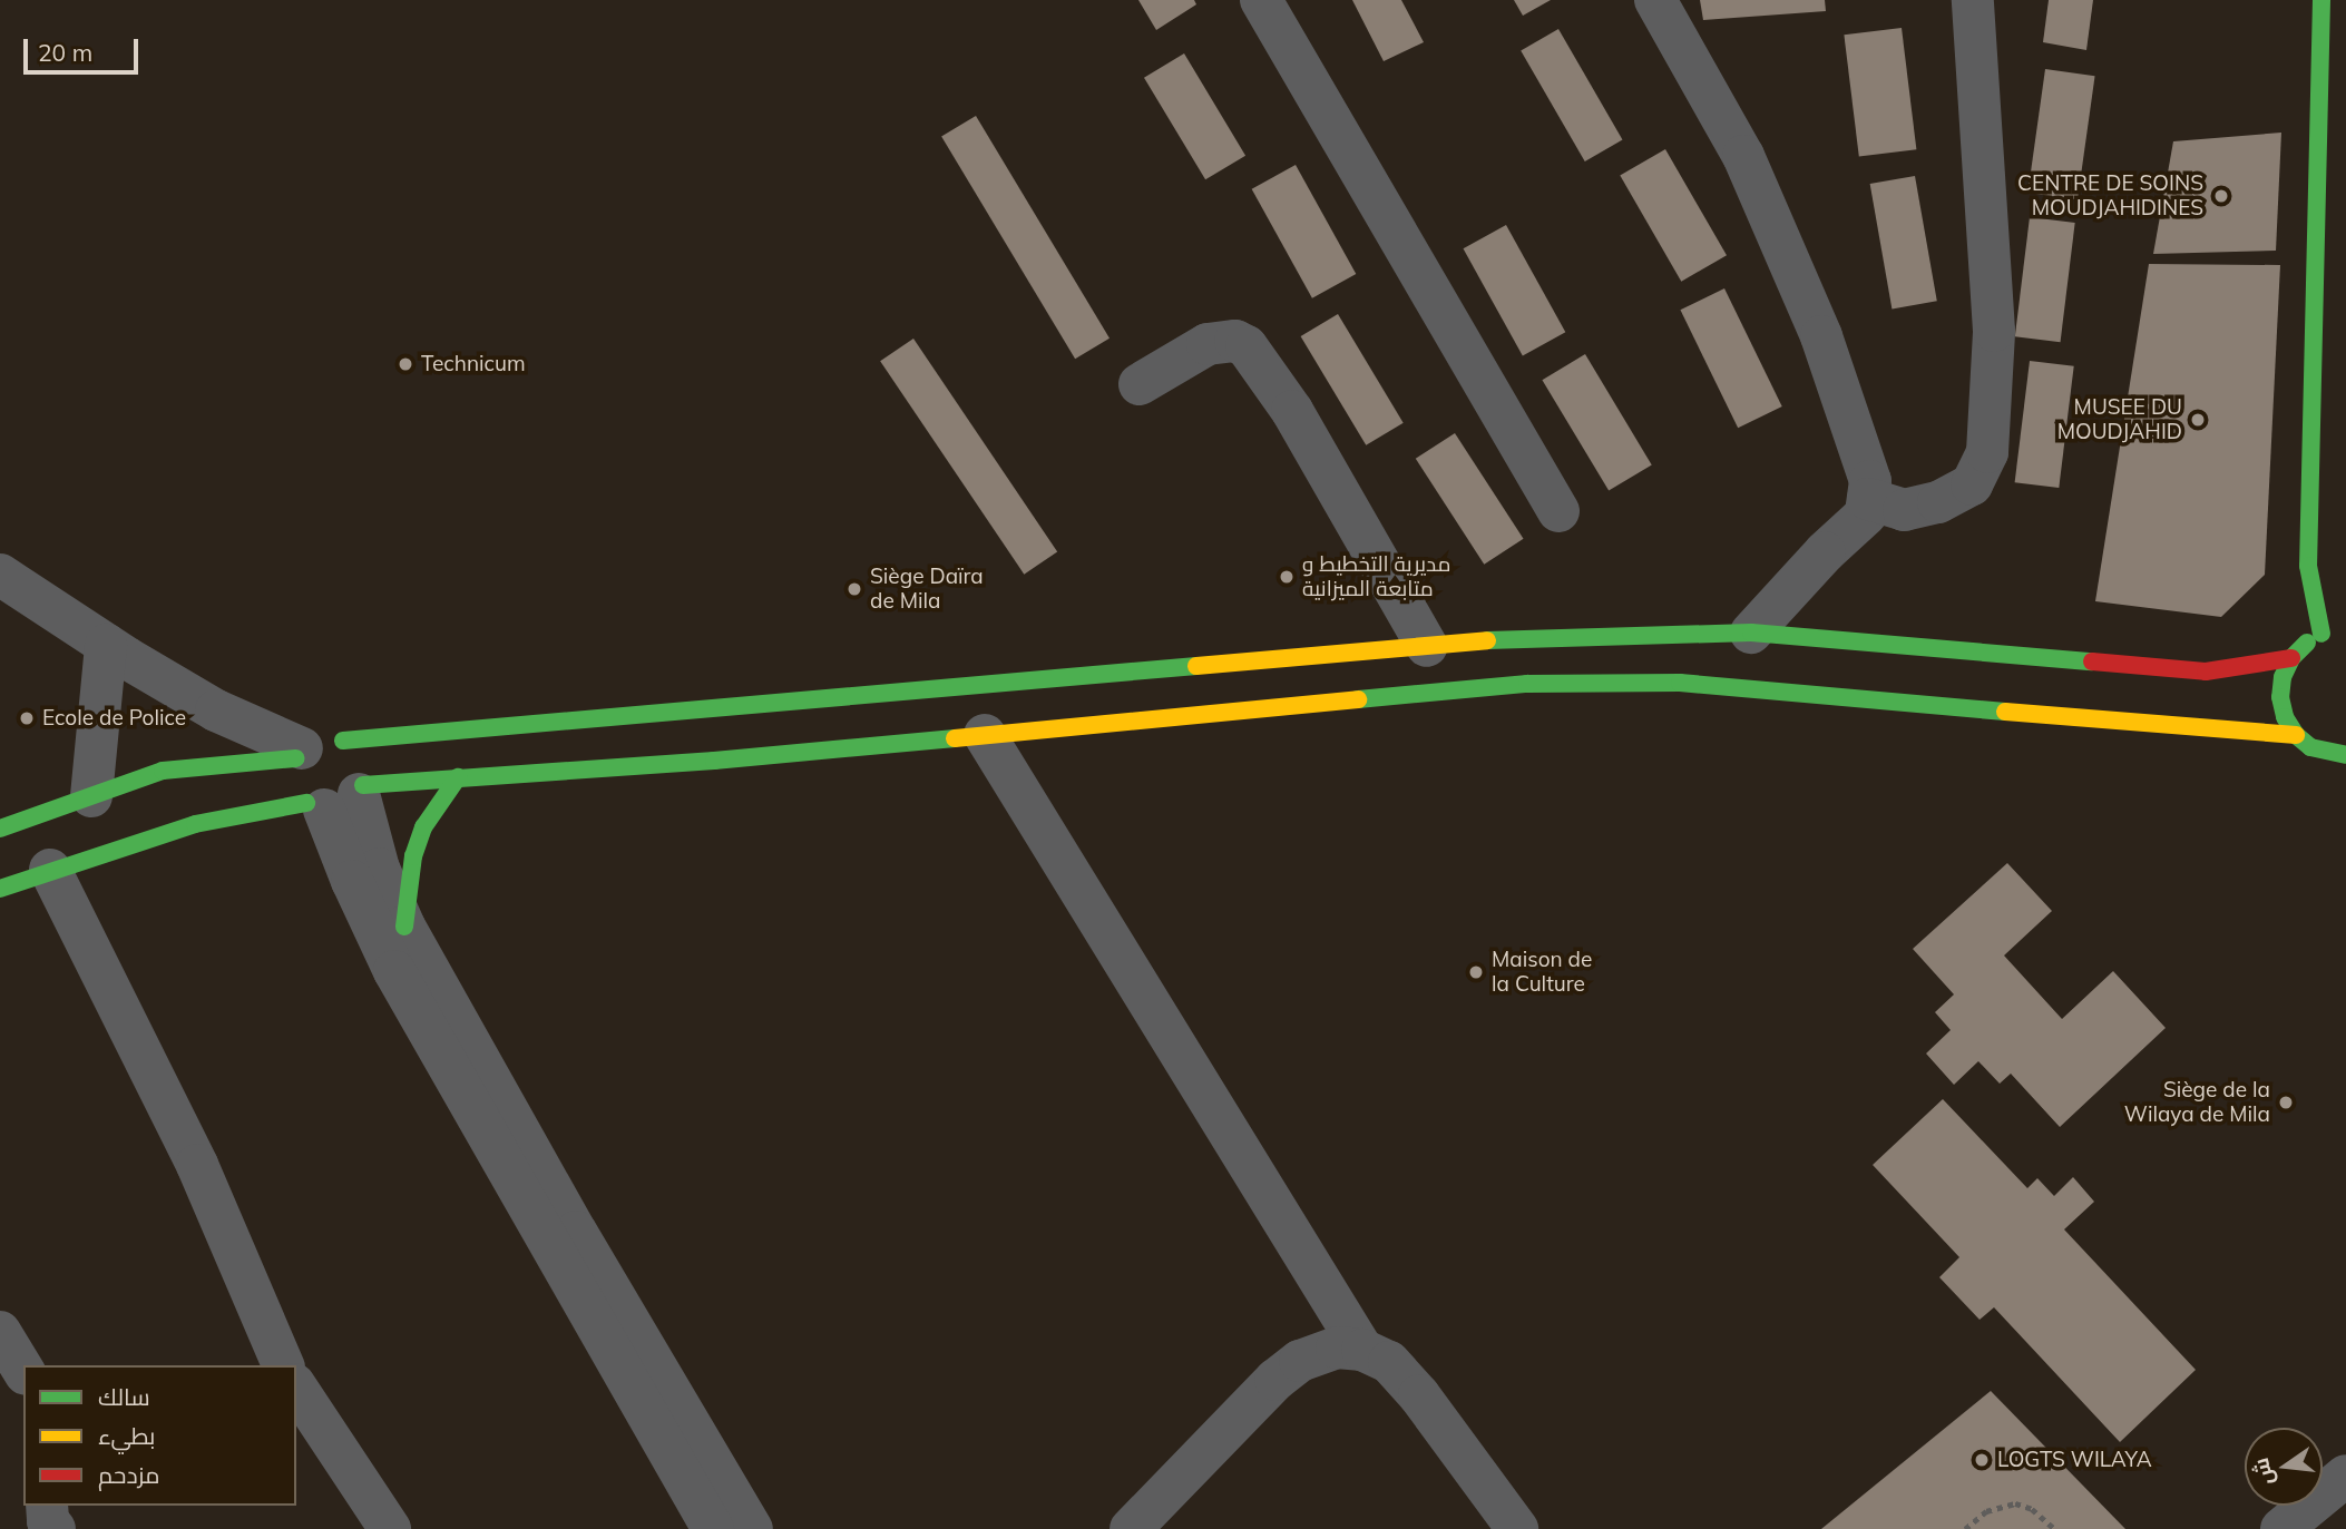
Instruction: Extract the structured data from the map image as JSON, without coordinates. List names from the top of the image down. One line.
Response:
{"places":["CENTRE DE SOINS MOUDJAHIDINES","Technicum","MUSEE DU MOUDJAHID","مديرية التخطيط و متابعة الميزانية","Siège Daïra de Mila","Ecole de Police","Maison de la Culture","Siège de la Wilaya de Mila","LOGTS WILAYA"],"legend":["سالك","بطيء","مزدحم"],"scale_bar":"20 m","north":"left"}
